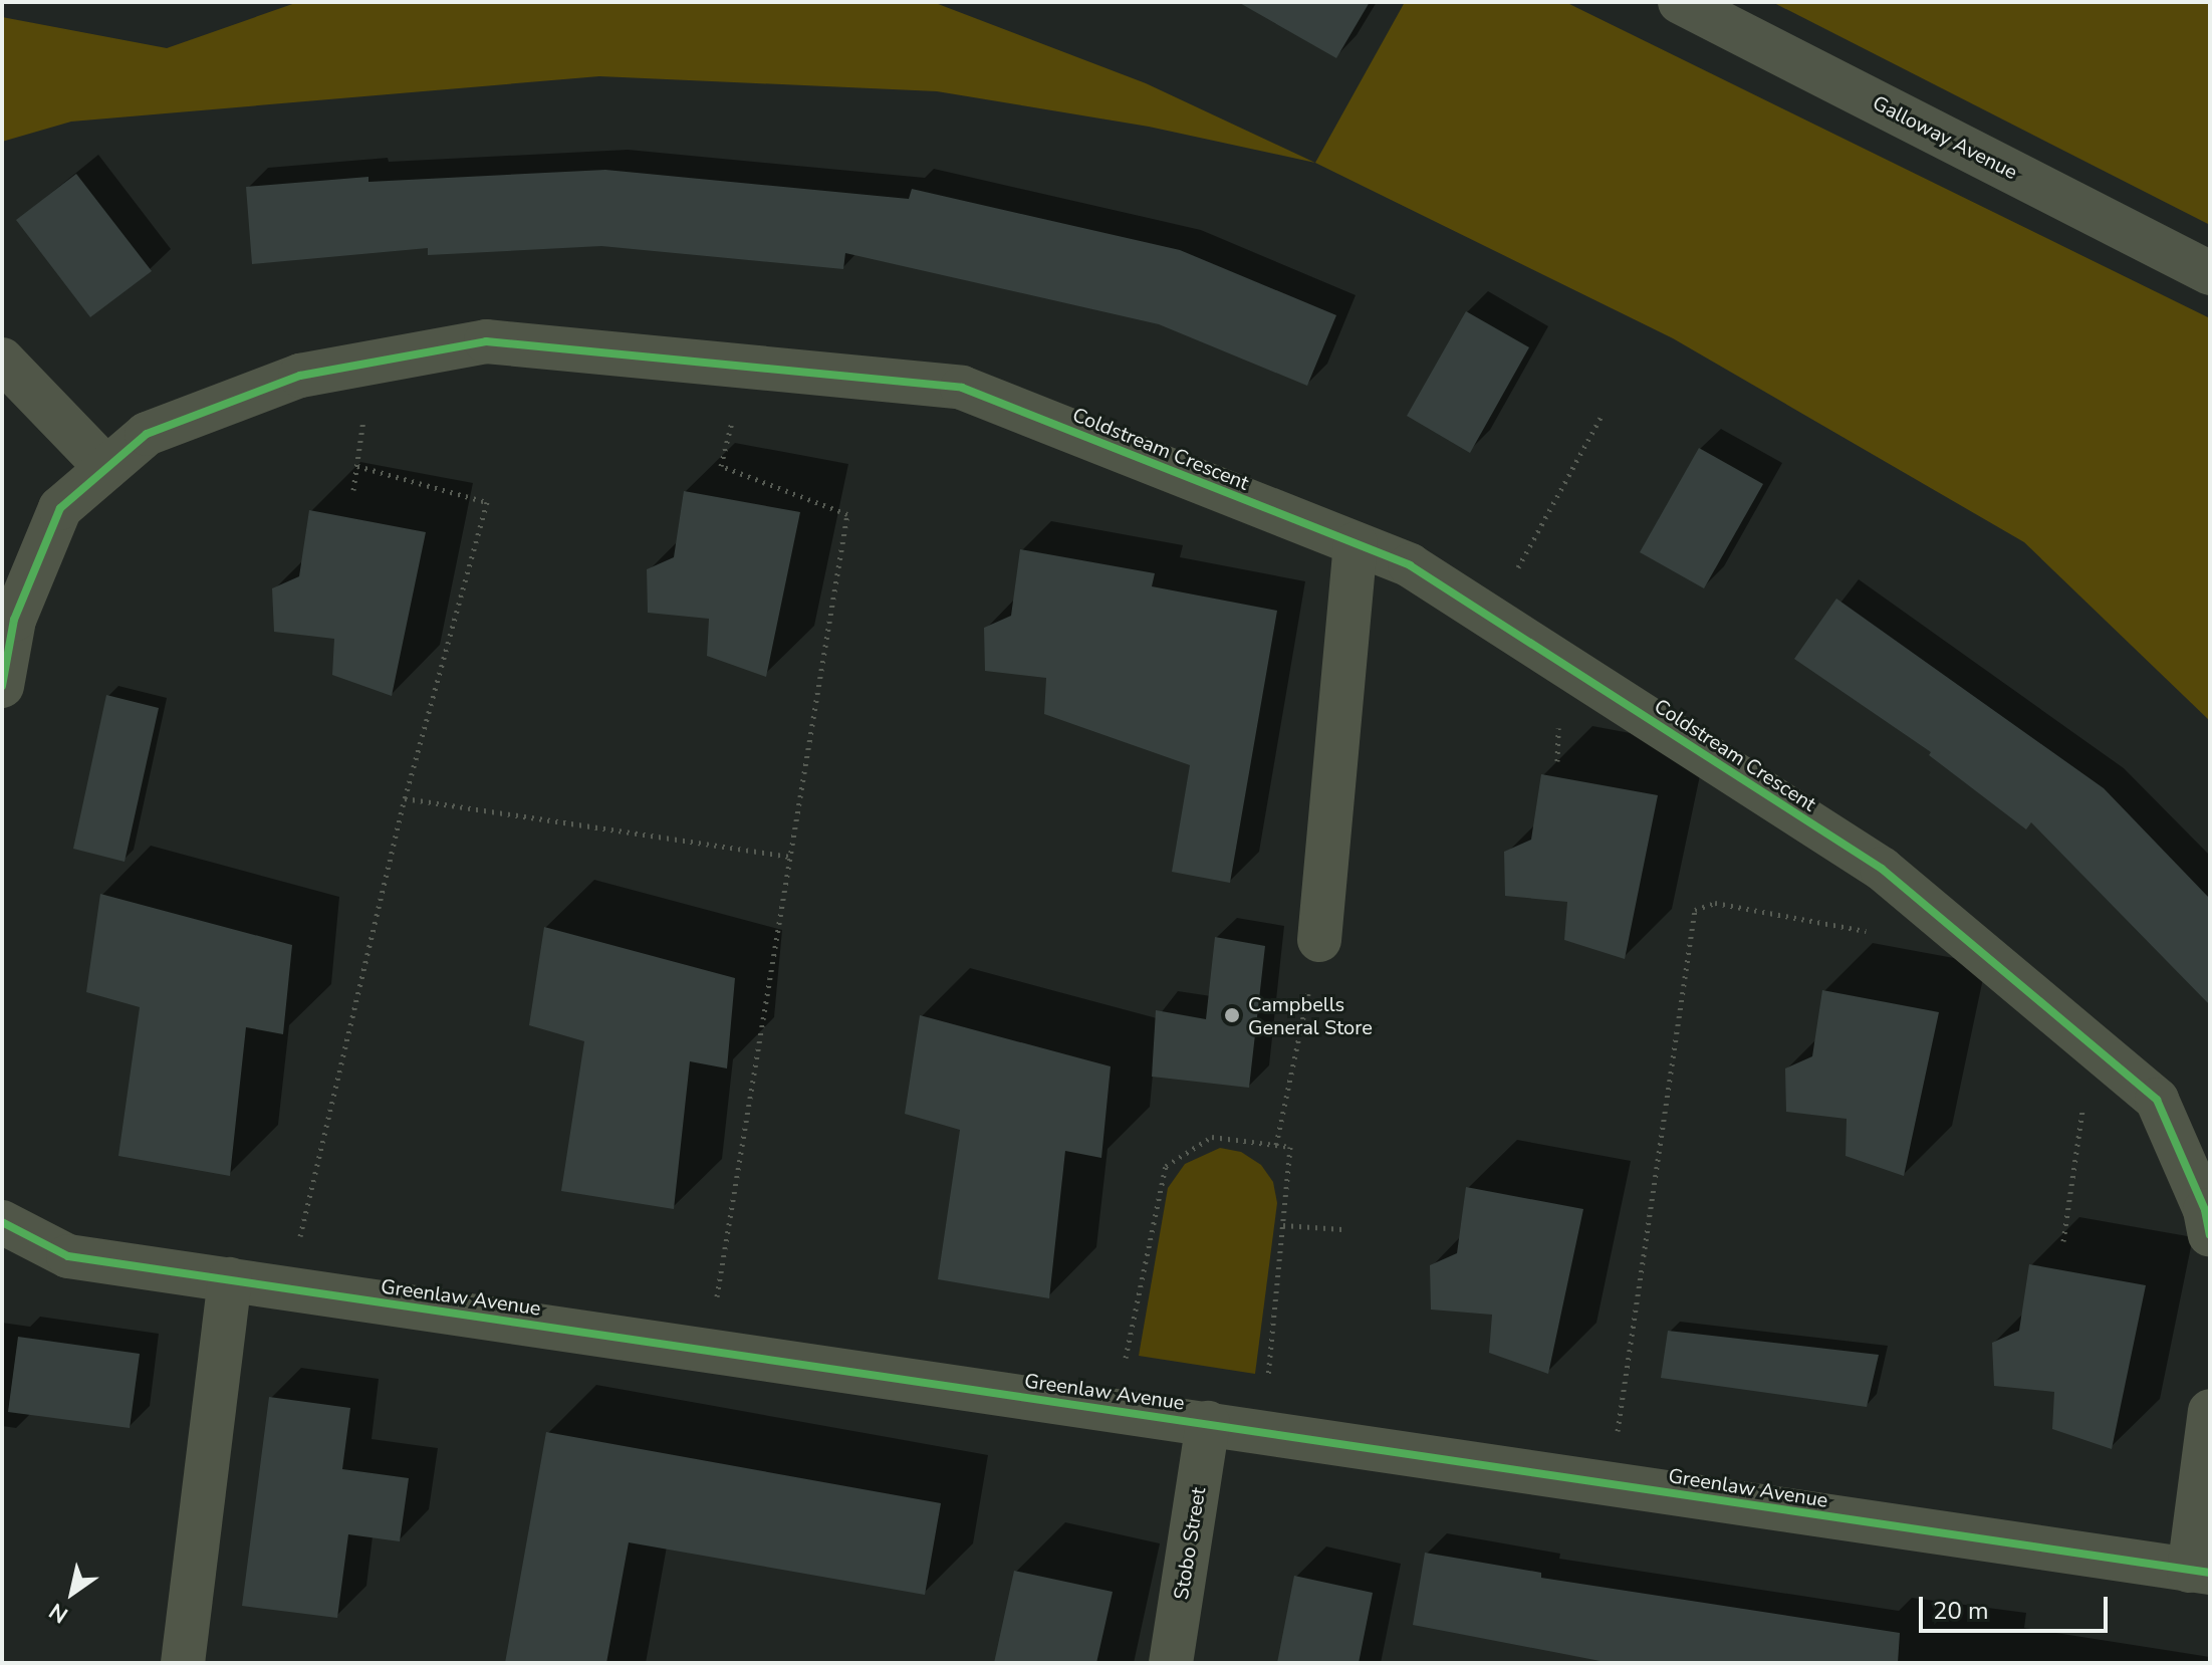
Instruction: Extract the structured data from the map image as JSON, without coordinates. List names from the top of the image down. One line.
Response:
{"streets":{"street":["Galloway Avenue","Coldstream Crescent","Greenlaw Avenue","Stobo Street"]},"crossings":[["Greenlaw Avenue","Stobo Street"]],"places":["Campbells General Store"],"scale_bar":"20 m","north":"bottom left"}
